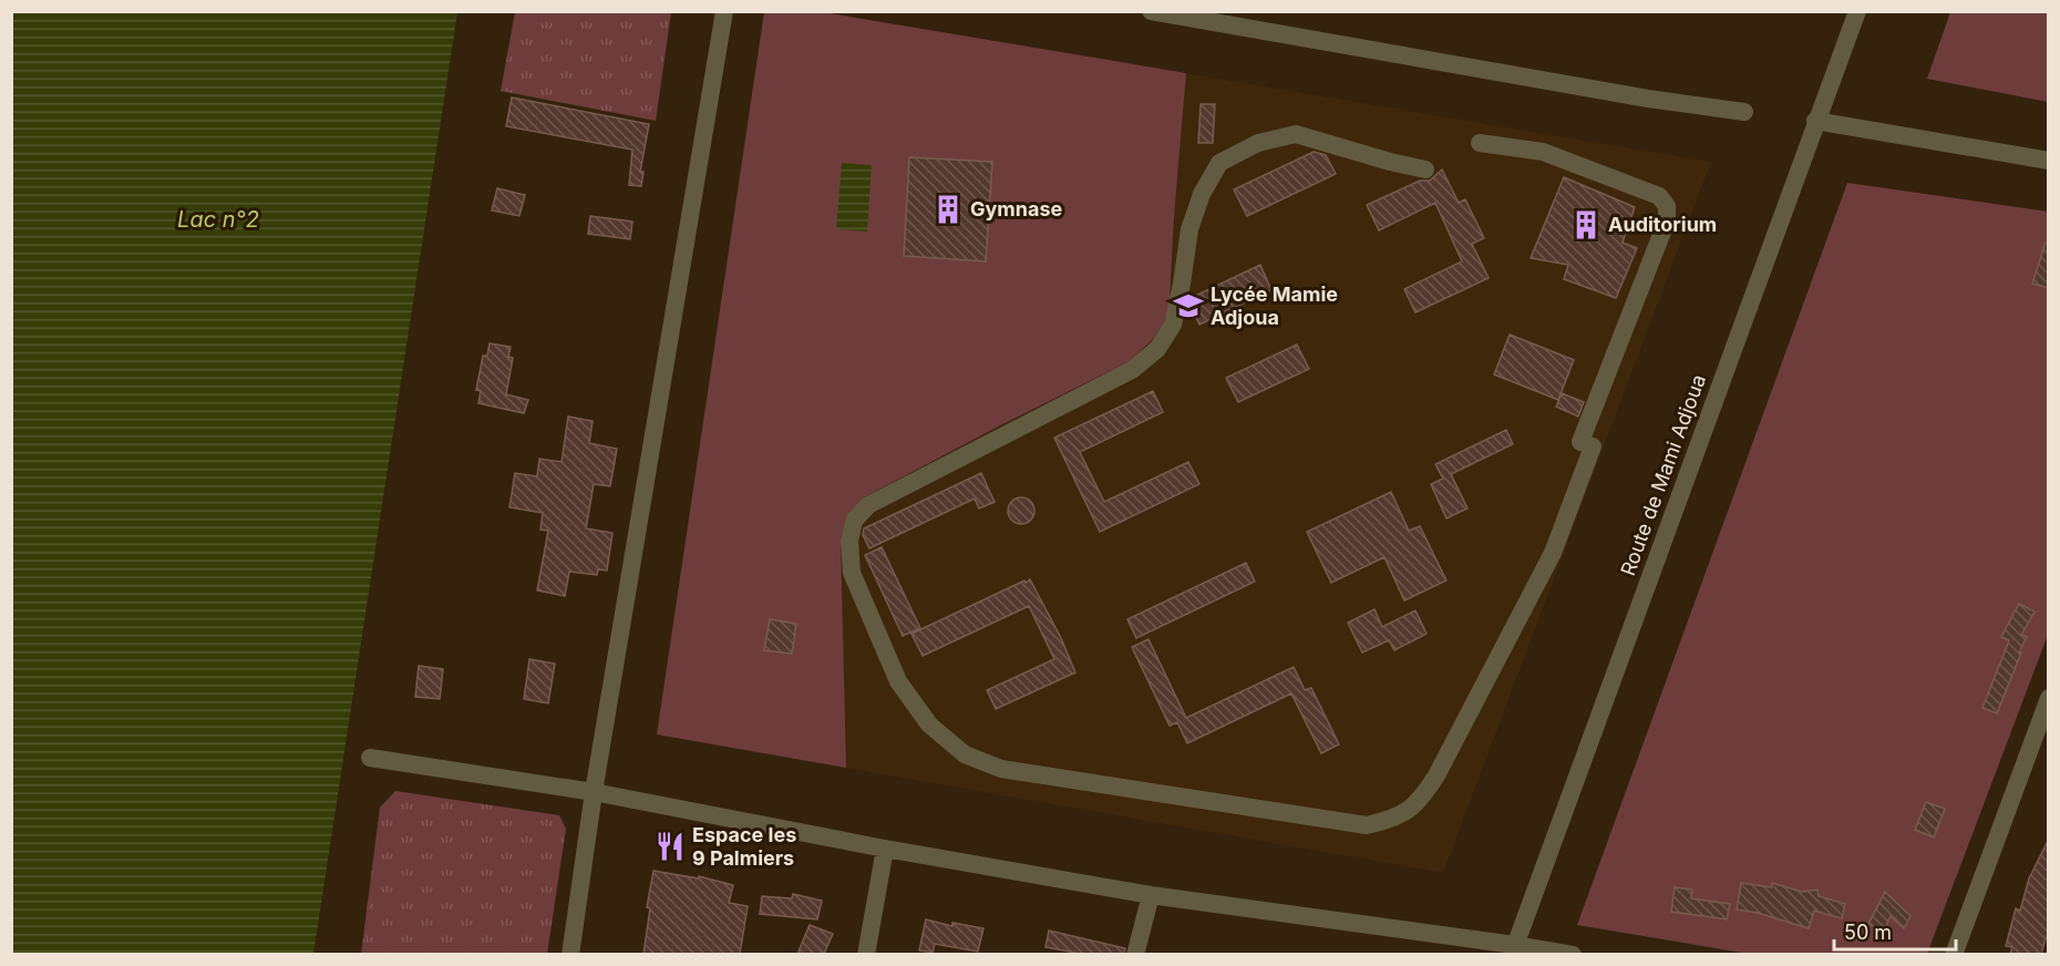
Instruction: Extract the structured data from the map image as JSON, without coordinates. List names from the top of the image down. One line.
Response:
{"streets":{"street":["Route de Mami Adjoua"]},"water":["Lac n°2"],"places":{"building":["Gymnase","Auditorium"],"school or university":["Lycée Mamie Adjoua"],"restaurant":["Espace les 9 Palmiers"]},"scale_bar":"50 m"}
